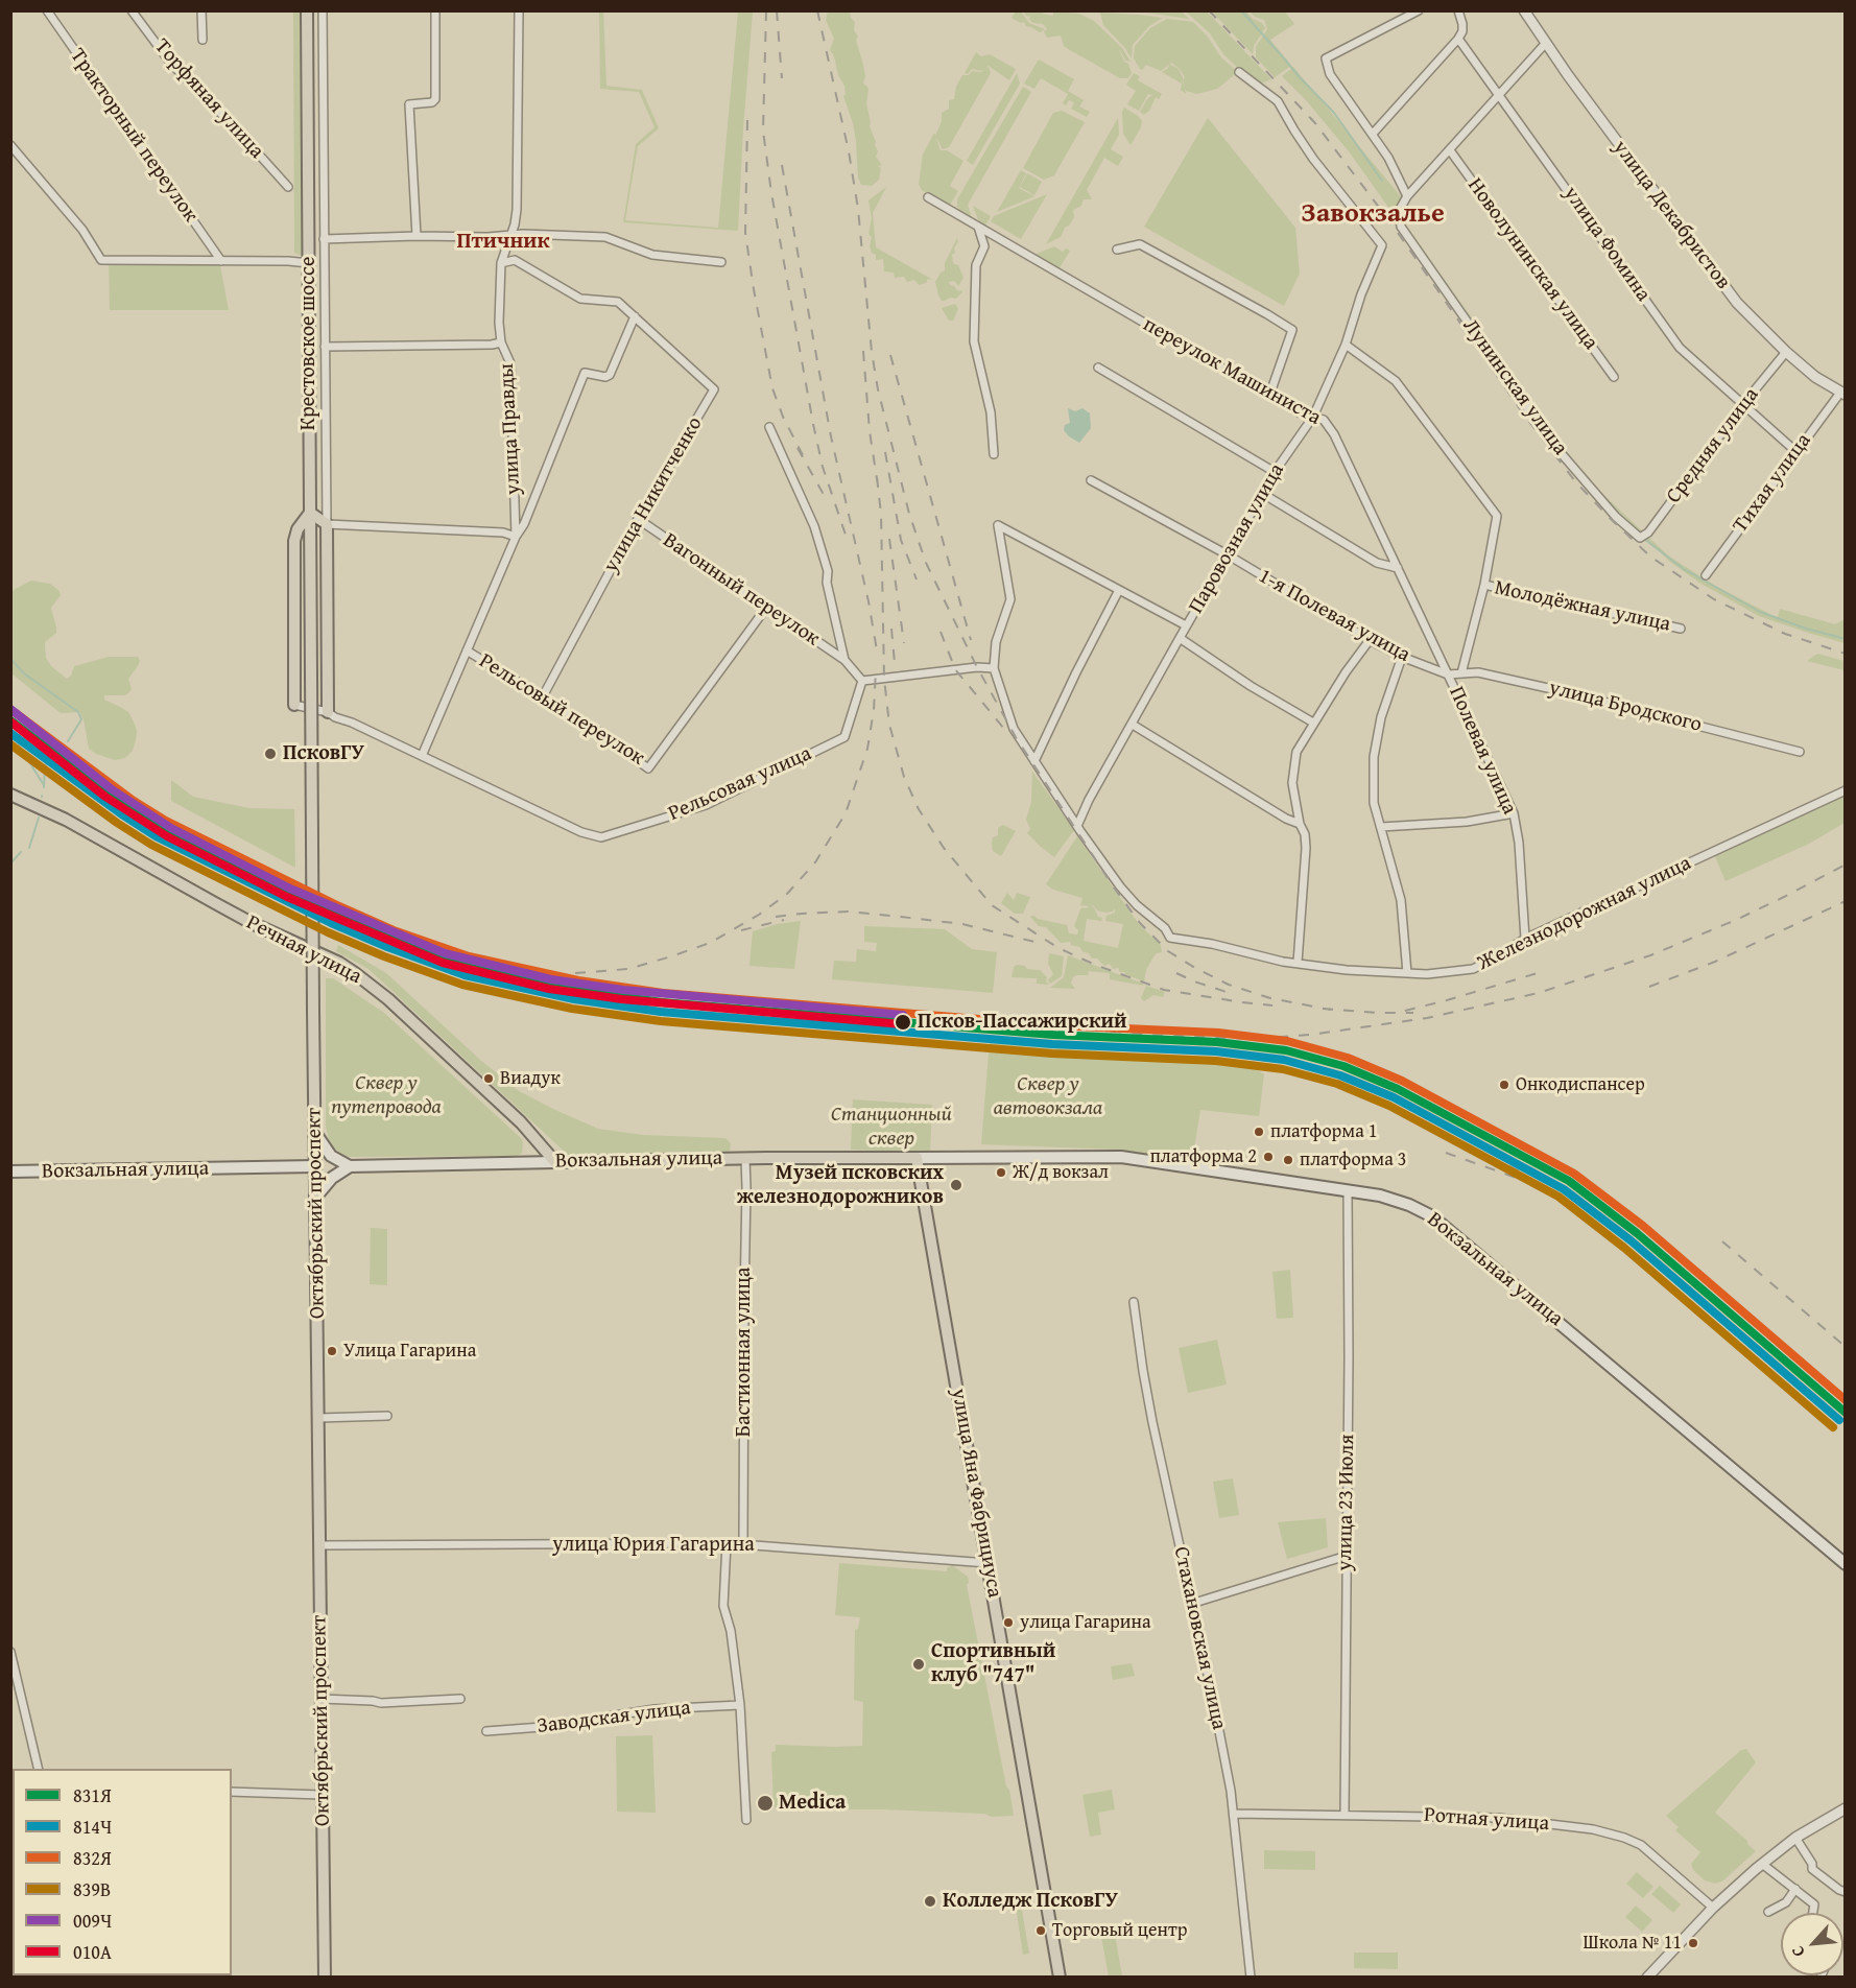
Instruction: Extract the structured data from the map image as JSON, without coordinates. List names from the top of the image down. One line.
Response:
{"streets":{"main road":["Крестовское шоссе","Речная улица","Вокзальная улица","Октябрьский проспект","улица Яна Фабрициуса"],"street":["Торфяная улица","Тракторный переулок","улица Декабристов","улица Фомина","Новолунинская улица","переулок Машиниста","Лунинская улица","улица Правды","Средняя улица","Тихая улица","улица Никитченко","Паровозная улица","Вагонный переулок","Молодёжная улица","1-я Полевая улица","улица Бродского","Рельсовый переулок","Полевая улица","Рельсовая улица","Железнодорожная улица","Бастионная улица","улица 23 Июля","улица Юрия Гагарина","Стахановская улица","Заводская улица","Ротная улица"]},"crossings":[["улица Декабристов","Средняя улица"],["улица Декабристов","Тихая улица"],["улица Фомина","Средняя улица"],["улица Фомина","Тихая улица"],["Крестовское шоссе","Октябрьский проспект"],["переулок Машиниста","Паровозная улица"],["переулок Машиниста","1-я Полевая улица"],["переулок Машиниста","улица Бродского"],["переулок Машиниста","Полевая улица"],["Лунинская улица","Средняя улица"],["улица Правды","Рельсовый переулок"],["улица Правды","Рельсовая улица"],["улица Никитченко","Вагонный переулок"],["улица Никитченко","Рельсовый переулок"],["Паровозная улица","Молодёжная улица"],["Паровозная улица","1-я Полевая улица"],["Паровозная улица","Железнодорожная улица"],["Вагонный переулок","Рельсовый переулок"],["1-я Полевая улица","улица Бродского"],["1-я Полевая улица","Полевая улица"],["улица Бродского","Полевая улица"],["Полевая улица","Железнодорожная улица"],["Речная улица","Вокзальная улица"],["Вокзальная улица","Октябрьский проспект"],["Вокзальная улица","Бастионная улица"],["Вокзальная улица","улица Яна Фабрициуса"],["Вокзальная улица","улица 23 Июля"],["Октябрьский проспект","улица Юрия Гагарина"],["Бастионная улица","улица Юрия Гагарина"],["улица Яна Фабрициуса","улица Юрия Гагарина"],["улица 23 Июля","Ротная улица"],["Стахановская улица","Ротная улица"]],"districts":["Завокзалье","Птичник"],"parks":["Сквер у путепровода","Сквер у автовокзала","Станционный сквер"],"places":["ПсковГУ","Псков-Пассажирский","Виадук","Онкодиспансер","платформа 1","платформа 2","платформа 3","Ж/д вокзал","Музей псковских железнодорожников","Улица Гагарина","улица Гагарина","Спортивный клуб \"747\"","Medica","Колледж ПсковГУ","Торговый центр","Школа № 11"],"lines":["transit line 009Ч","transit line 832Я","transit line 831Я","transit line 010А","transit line 814Ч","transit line 839В"],"legend":["831Я","814Ч","832Я","839В","009Ч","010А"],"north":"bottom left"}
